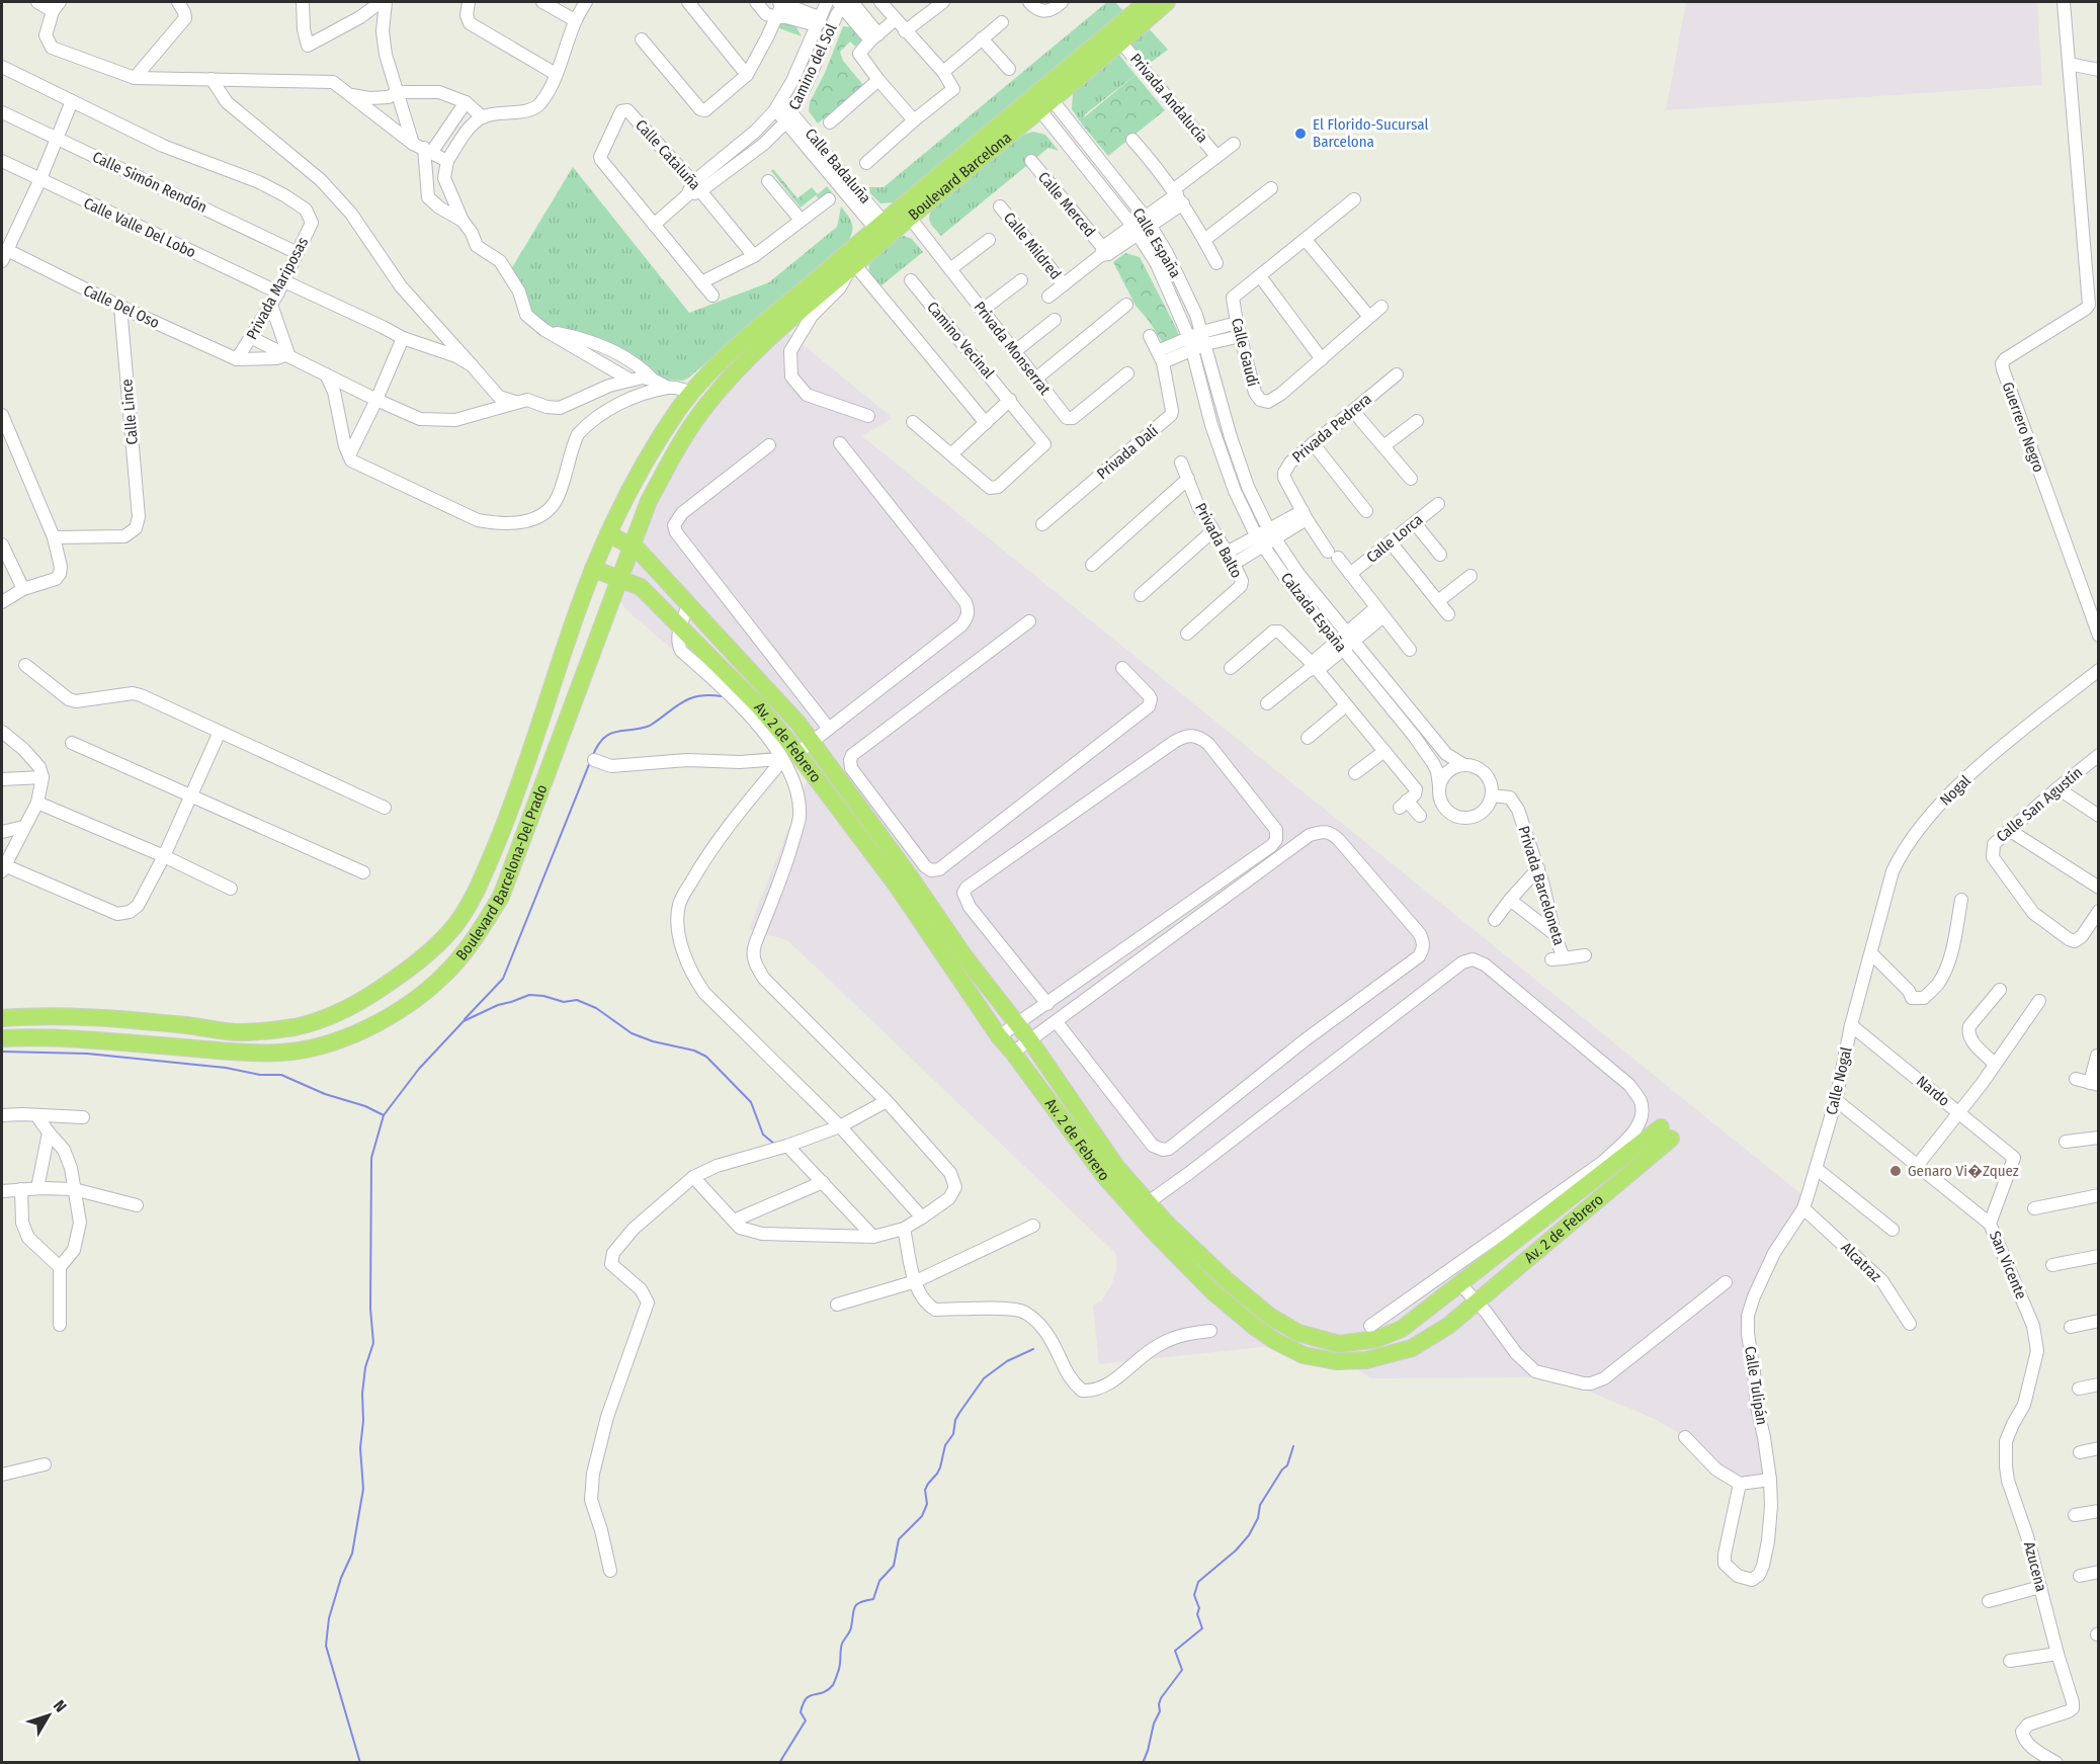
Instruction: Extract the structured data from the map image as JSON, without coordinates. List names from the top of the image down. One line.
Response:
{"streets":{"main road":["Boulevard Barcelona","Av. 2 de Febrero","Boulevard Barcelona-Del Prado"],"street":["Camino del Sol","Privada Andalucía","Calle Cataluña","Calle Badaluña","Calle Simón Rendón","Calle Merced","Calle Valle Del Lobo","Calle España","Calle Mildred","Privada Mariposas","Calle Del Oso","Camino Vecinal","Privada Monserrat","Calle Gaudi","Calle Lince","Guerrero Negro","Privada Pedrera","Privada Dalí","Calle Lorca","Privada Balto","Calzada España","Nogal","Calle San Agustín","Privada Barceloneta","Calle Nogal","Nardo","Alcatraz","San Vicente","Calle Tulipán","Azucena"]},"crossings":[["Camino del Sol","Calle Cataluña"],["Camino del Sol","Calle Badaluña"],["Privada Andalucía","Boulevard Barcelona"],["Privada Andalucía","Calle Merced"],["Calle Badaluña","Boulevard Barcelona"],["Boulevard Barcelona","Calle España"],["Boulevard Barcelona","Privada Monserrat"],["Boulevard Barcelona","Boulevard Barcelona-Del Prado"],["Calle Simón Rendón","Privada Mariposas"],["Calle Merced","Calle España"],["Calle Merced","Calle Mildred"],["Calle Valle Del Lobo","Privada Mariposas"],["Calle España","Calzada España"],["Privada Mariposas","Calle Del Oso"],["Calle Del Oso","Calle Lince"],["Privada Pedrera","Calle Lorca"],["Calzada España","Privada Barceloneta"],["Av. 2 de Febrero","Boulevard Barcelona-Del Prado"],["Nogal","Calle Nogal"],["Calle Nogal","Nardo"],["Calle Nogal","Alcatraz"],["Calle Nogal","Calle Tulipán"],["Nardo","San Vicente"],["Alcatraz","Calle Tulipán"],["San Vicente","Azucena"]],"places":["El Florido-Sucursal Barcelona","Genaro Vi�Zquez"],"north":"top right"}
